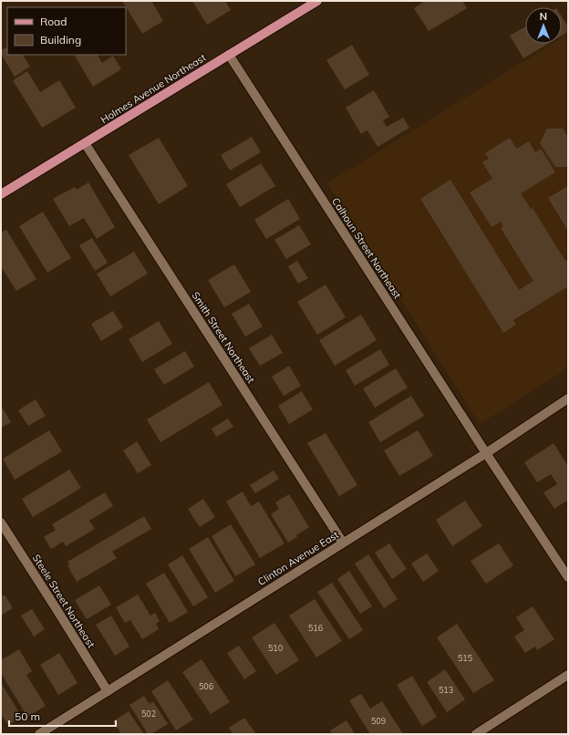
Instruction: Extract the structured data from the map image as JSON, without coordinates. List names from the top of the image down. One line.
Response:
{"streets":{"main road":["Holmes Avenue Northeast"],"street":["Calhoun Street Northeast","Smith Street Northeast","Clinton Avenue East","Steele Street Northeast"]},"crossings":[["Holmes Avenue Northeast","Calhoun Street Northeast"],["Holmes Avenue Northeast","Smith Street Northeast"],["Calhoun Street Northeast","Clinton Avenue East"],["Smith Street Northeast","Clinton Avenue East"],["Clinton Avenue East","Steele Street Northeast"]],"house_numbers":["516","510","515","506","513","502","509"],"legend":["Road","Building"],"scale_bar":"50 m","north":"top"}
